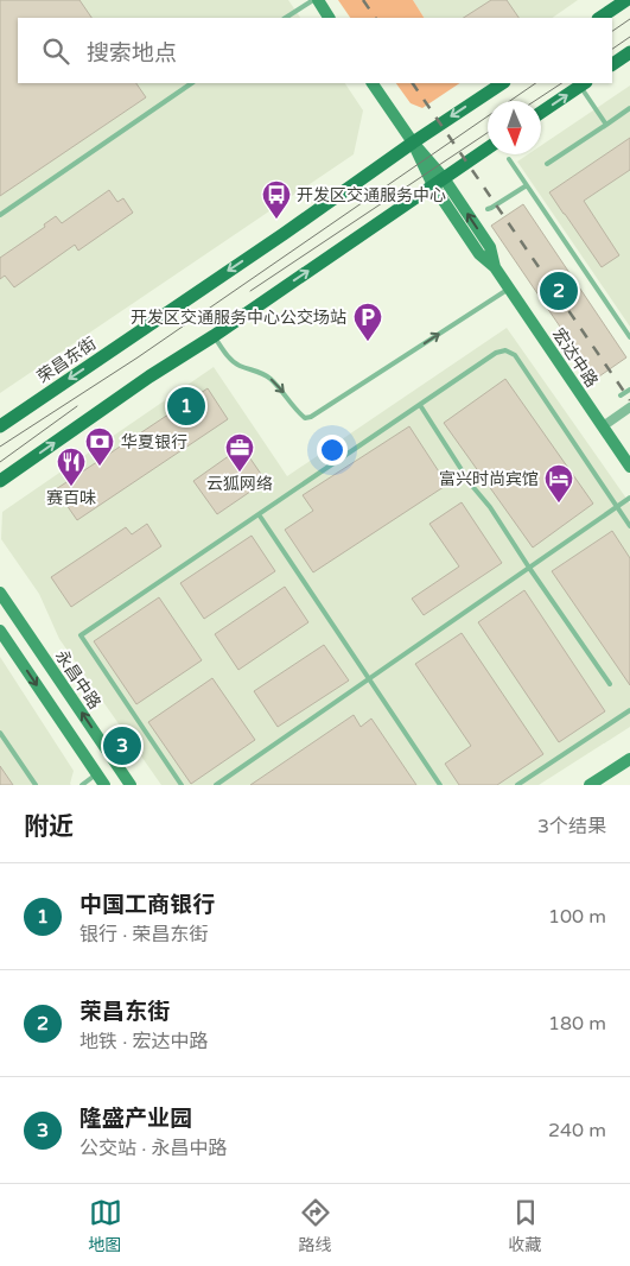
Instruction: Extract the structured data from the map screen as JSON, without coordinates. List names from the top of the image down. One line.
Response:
{"streets":{"main road":["荣昌东街"],"street":["宏达中路","永昌中路"]},"crossings":[["宏达中路","荣昌东街"]],"places":{"bus stop":["开发区交通服务中心"],"parking":["开发区交通服务中心公交场站"],"bank":["华夏银行"],"office":["云狐网络"],"restaurant":["赛百味"],"hotel":["富兴时尚宾馆"]},"north":"bottom","page":{"search":"搜索地点","pins":["2","1","3"],"heading":["附近","3个结果"],"list":[{"mark":"1","name":"中国工商银行","note":"银行 · 荣昌东街","value":"100 m"},{"mark":"2","name":"荣昌东街","note":"地铁 · 宏达中路","value":"180 m"},{"mark":"3","name":"隆盛产业园","note":"公交站 · 永昌中路","value":"240 m"}],"nav":["地图","路线","收藏"]}}
